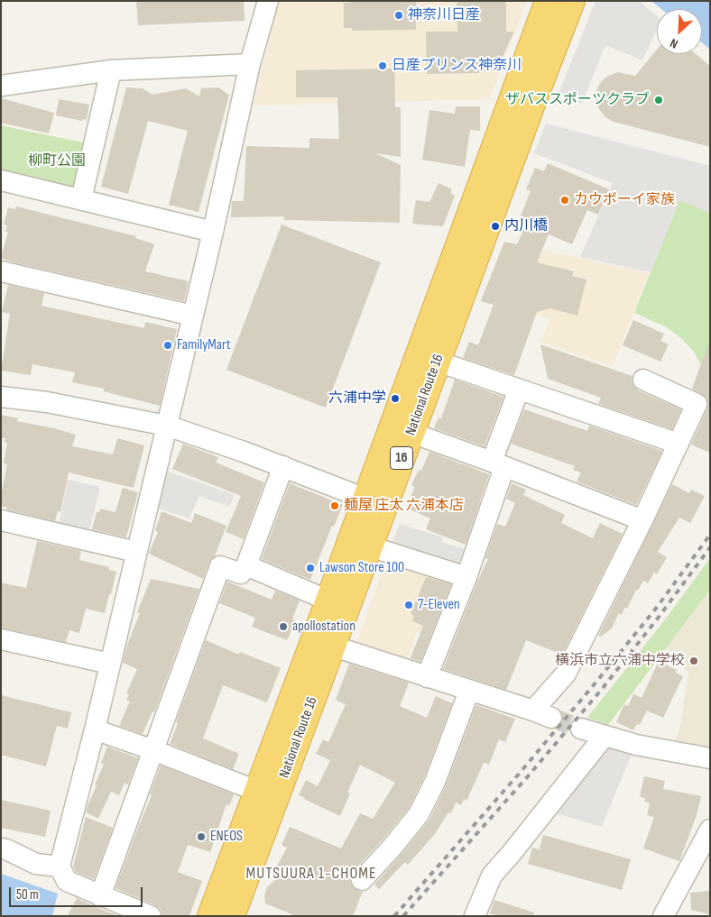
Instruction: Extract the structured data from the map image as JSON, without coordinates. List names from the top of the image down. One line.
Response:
{"streets":{"highway":["National Route 16","16"]},"districts":["MUTSUURA 1-CHOME"],"parks":["柳町公園"],"places":["神奈川日産","日産プリンス神奈川","ザバススポーツクラブ","カウボーイ家族","内川橋","FamilyMart","六浦中学","麺屋 庄太 六浦本店","Lawson Store 100","7-Eleven","apollostation","横浜市立六浦中学校","ENEOS"],"scale_bar":"50 m","north":"bottom left"}
